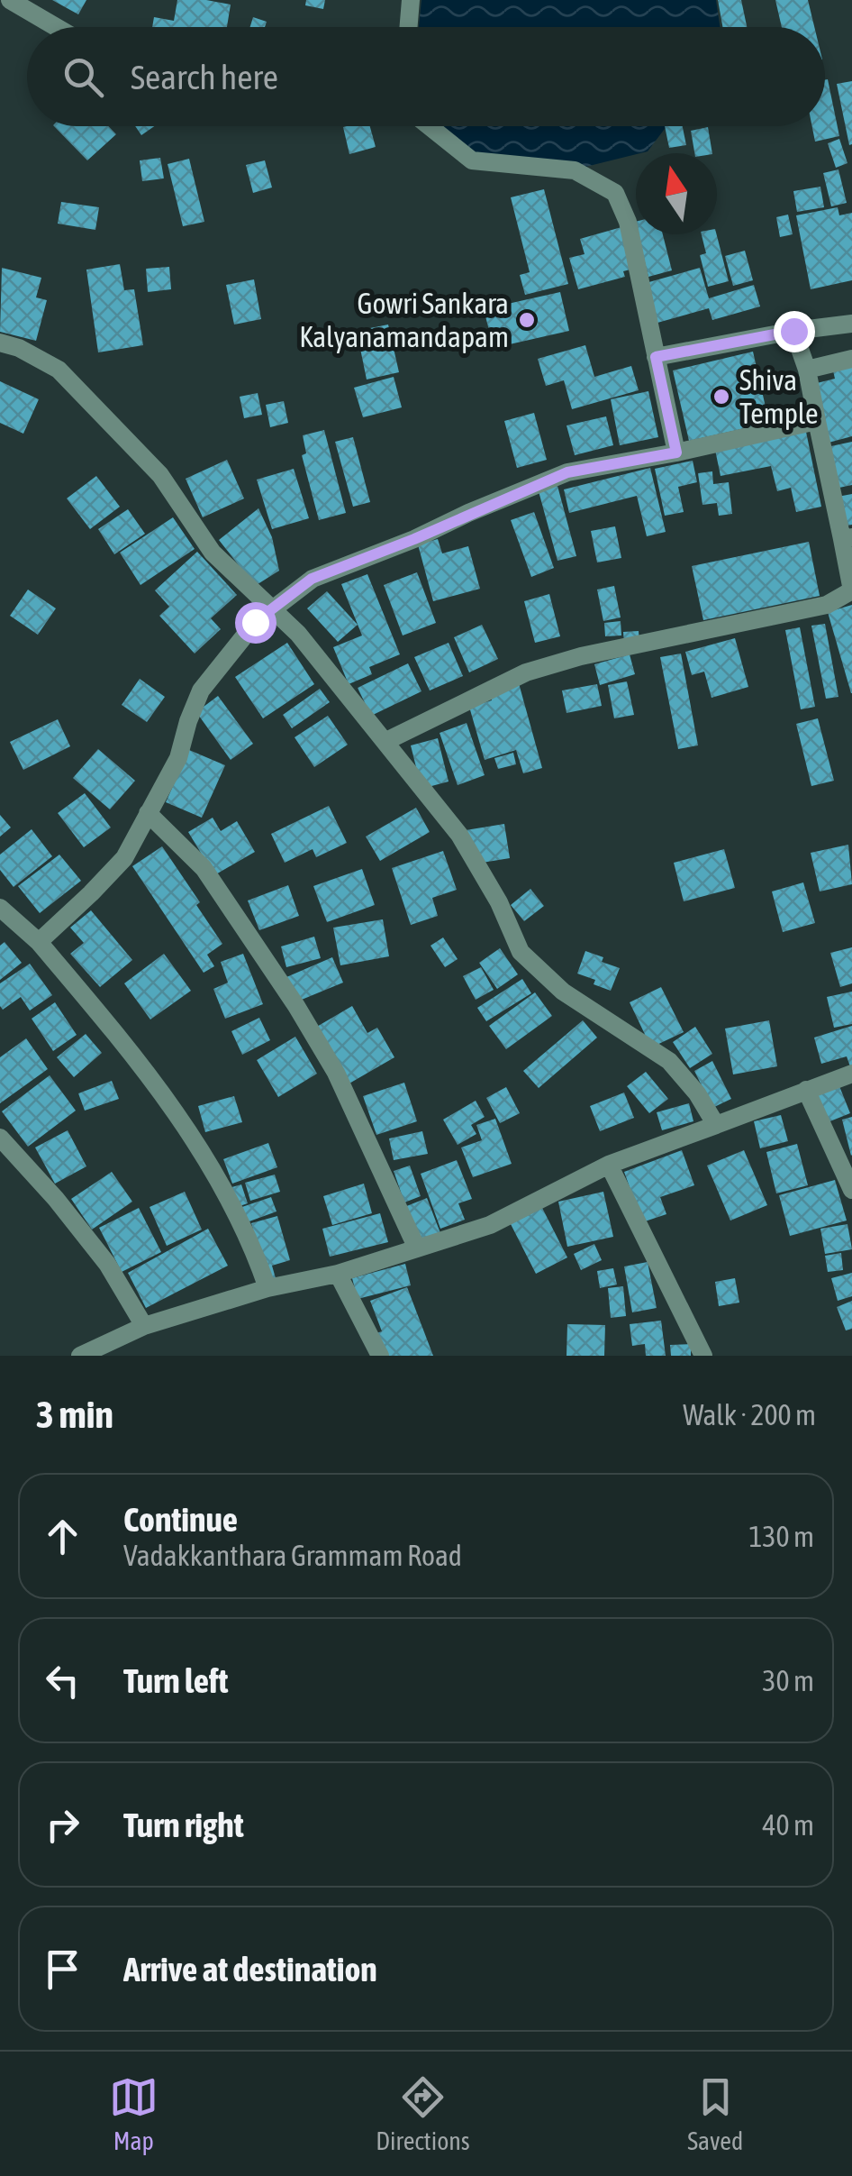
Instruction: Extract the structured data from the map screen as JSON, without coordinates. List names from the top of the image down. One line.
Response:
{"places":["Gowri Sankara Kalyanamandapam","Shiva Temple"],"north":"top","page":{"search":"Search here","heading":["3 min","Walk · 200 m"],"list":[["Continue","Vadakkanthara Grammam Road","130 m"],["Turn left","30 m"],["Turn right","40 m"],"Arrive at destination"],"nav":["Map","Directions","Saved"]}}
